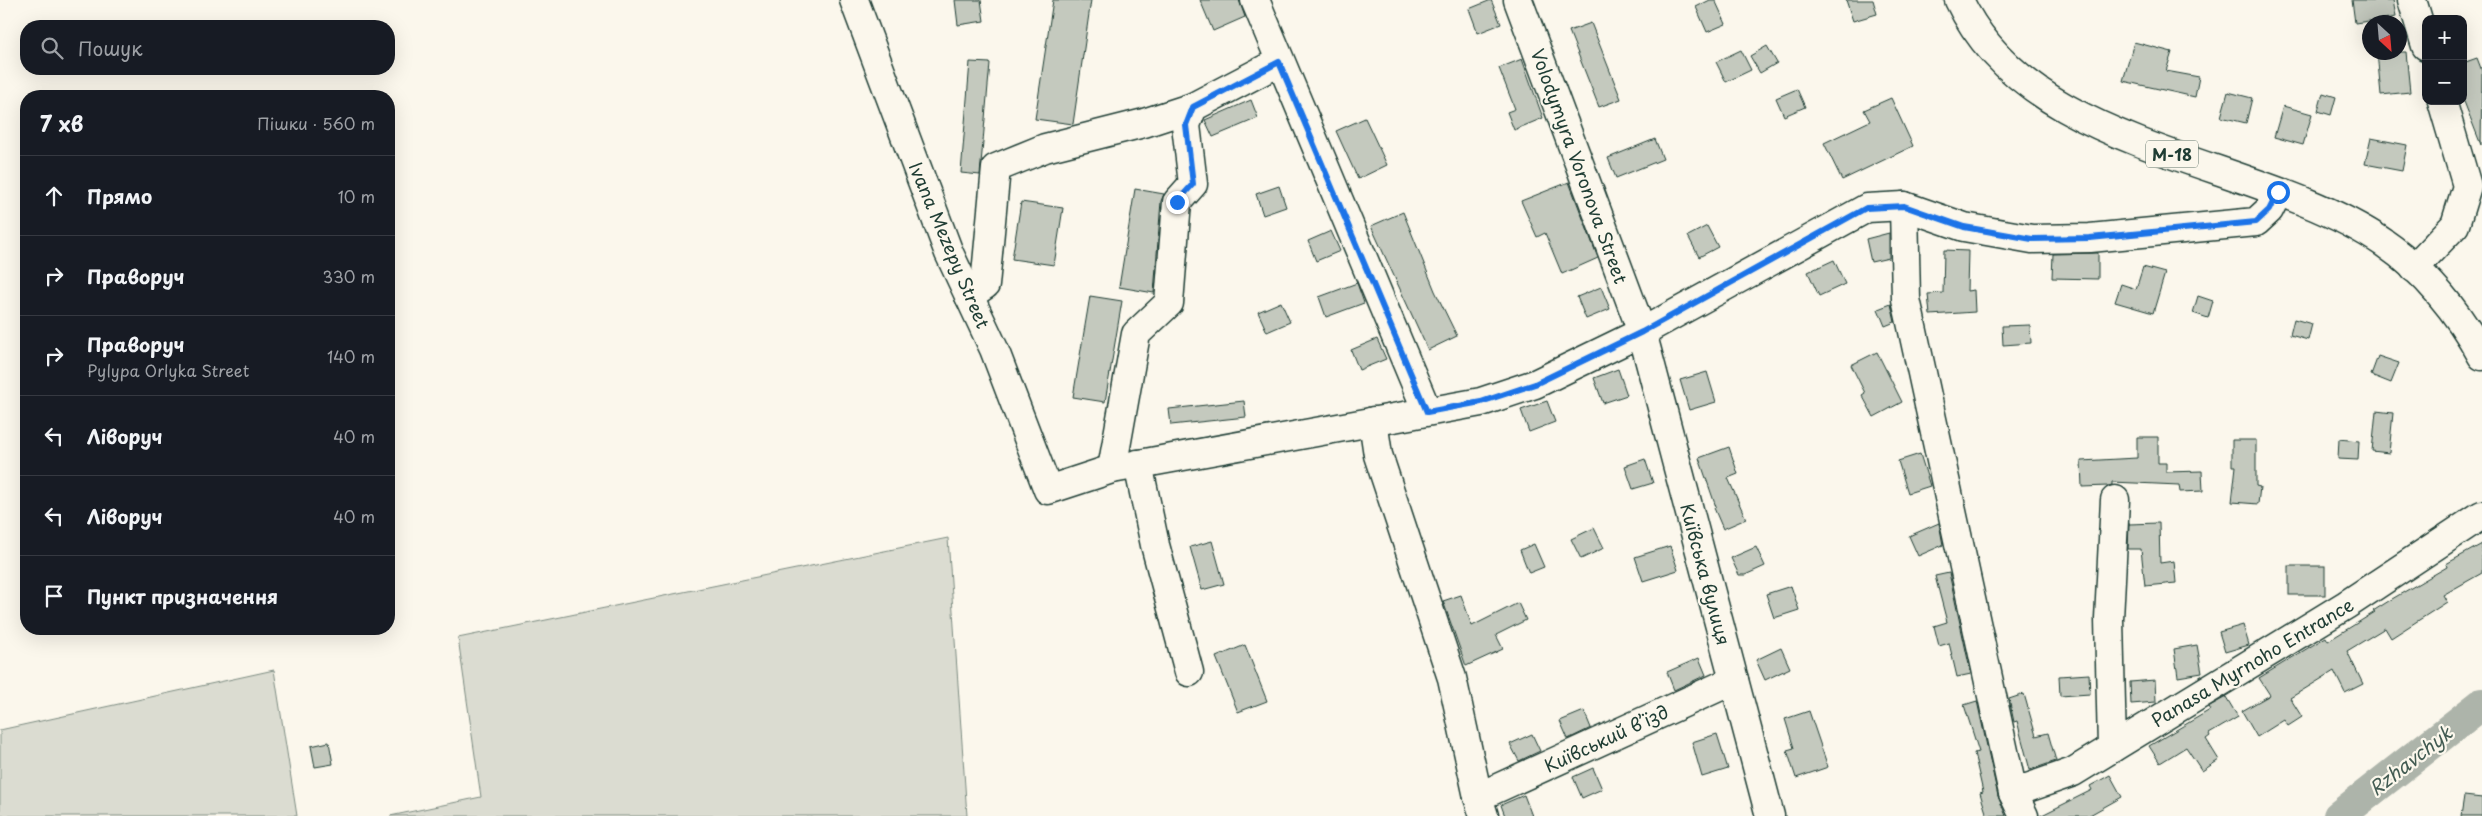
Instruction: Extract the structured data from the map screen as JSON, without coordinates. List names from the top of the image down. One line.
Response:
{"streets":{"main road":["М-18","Volodymyra Voronova Street","Ivana Mezepy Street","Київська вулиця","Panasa Myrnoho Entrance","Київський в’їзд"]},"crossings":[["Volodymyra Voronova Street","Київська вулиця"],["Київська вулиця","Київський в’їзд"]],"water":["Rzhavchyk"],"north":"bottom right","page":{"map_buttons":["+","−"],"search":"Пошук","heading":["7 хв","Пішки · 560 m"],"list":[["Прямо","10 m"],["Праворуч","330 m"],["Праворуч","Pylypa Orlyka Street","140 m"],["Ліворуч","40 m"],["Ліворуч","40 m"],"Пункт призначення"]}}
